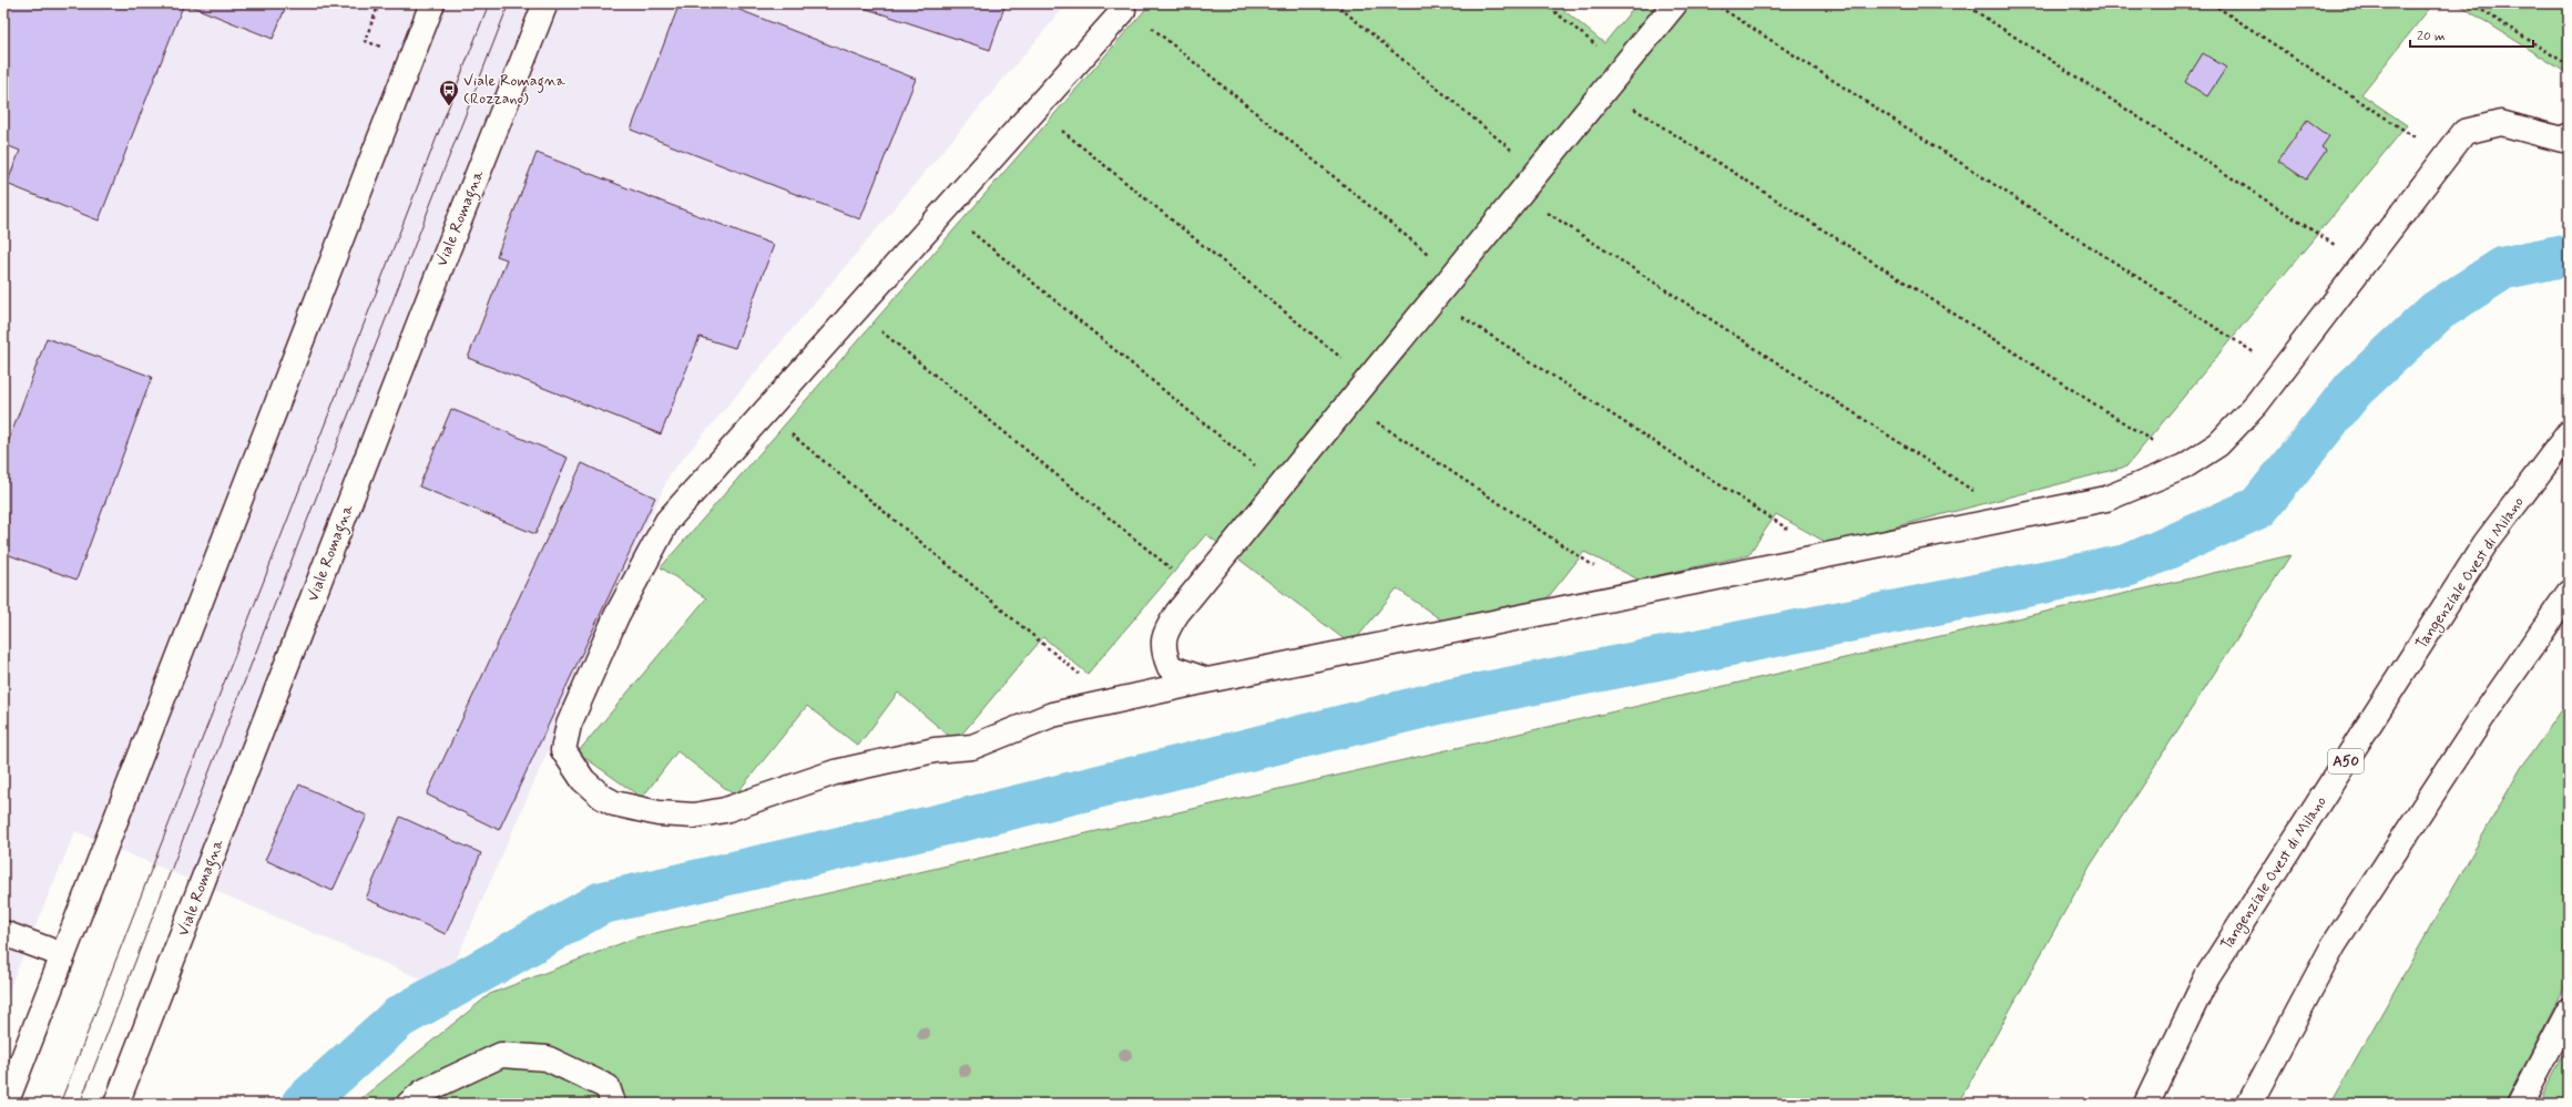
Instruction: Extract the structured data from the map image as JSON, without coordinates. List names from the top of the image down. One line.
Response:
{"streets":{"main road":["Viale Romagna","Tangenziale Ovest di Milano","A50"]},"places":{"bus stop":["Viale Romagna (Rozzano)"]},"scale_bar":"20 m"}
